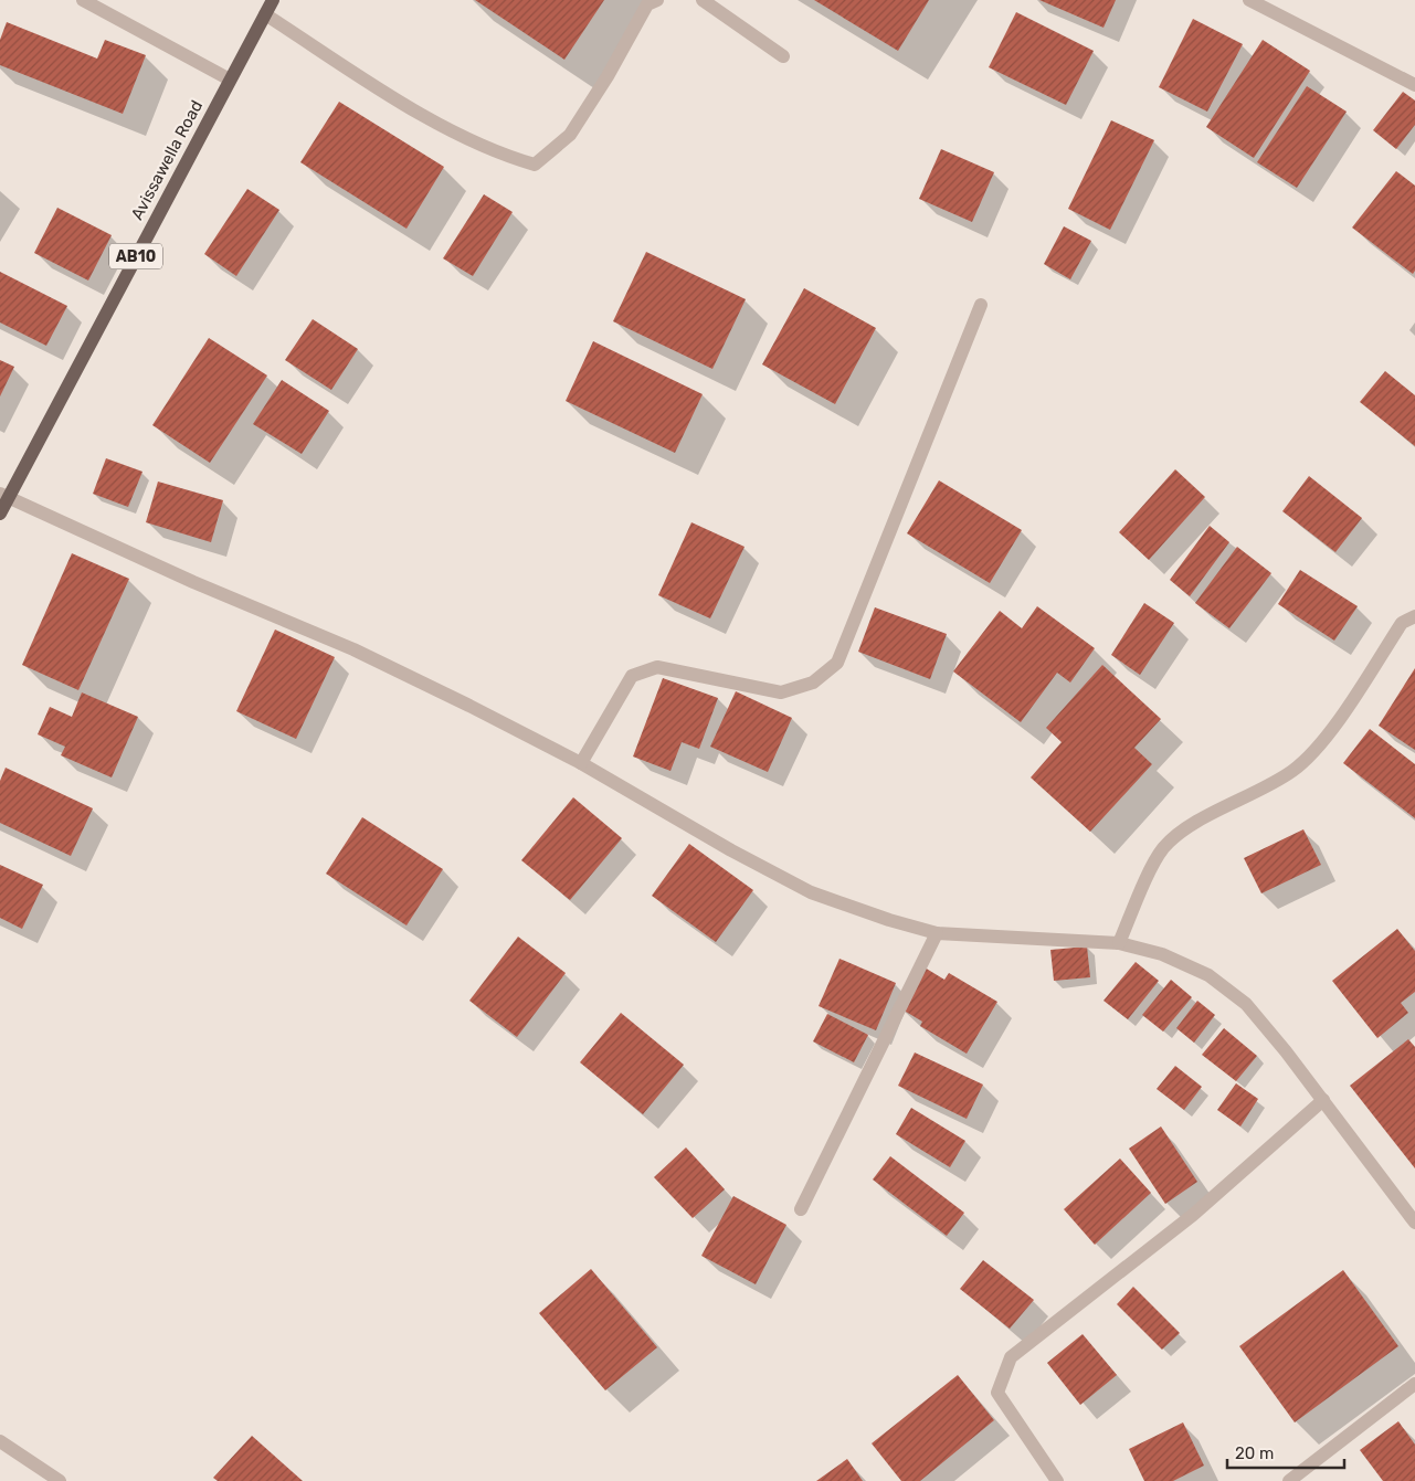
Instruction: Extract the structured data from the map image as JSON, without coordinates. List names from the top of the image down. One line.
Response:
{"streets":{"main road":["Avissawella Road","AB10"]},"scale_bar":"20 m"}
